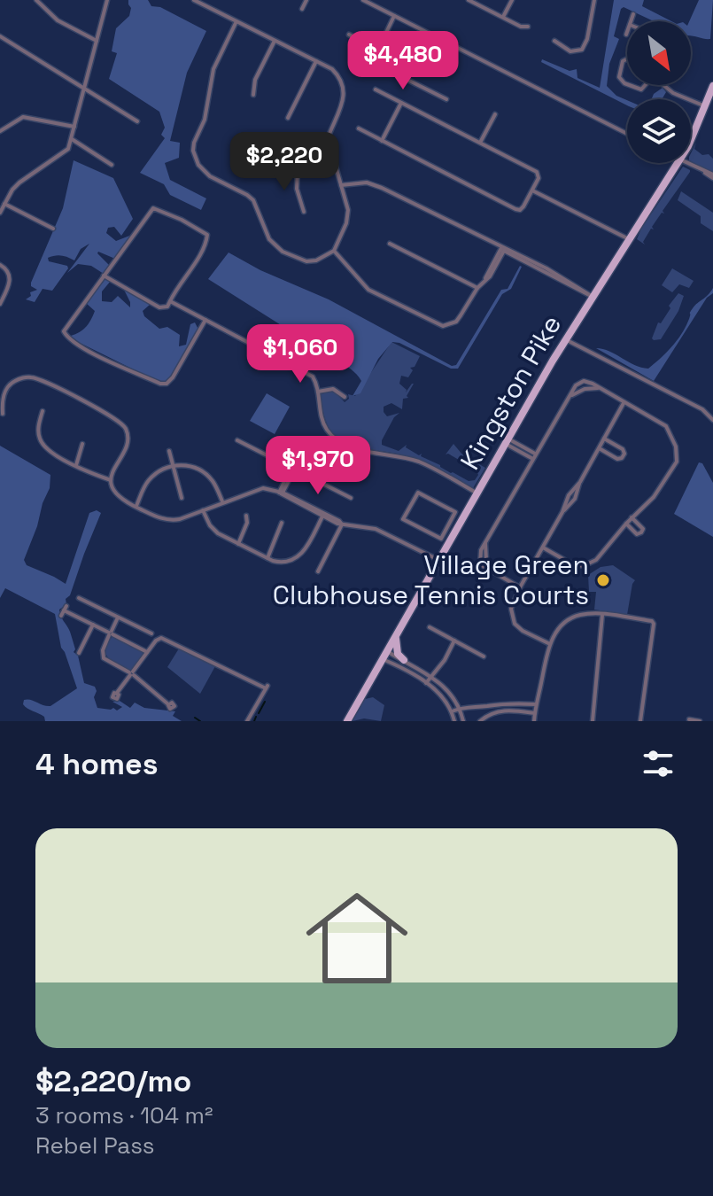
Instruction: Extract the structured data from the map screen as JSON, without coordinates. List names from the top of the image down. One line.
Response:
{"streets":{"main road":["Kingston Pike"]},"places":["Village Green Clubhouse Tennis Courts"],"north":"bottom right","page":{"price":["$4,480","$2,220","$1,060","$1,970"],"heading":"4 homes","list":[{"name":"$2,220/mo","note":"3 rooms · 104 m² · Rebel Pass"}]}}
